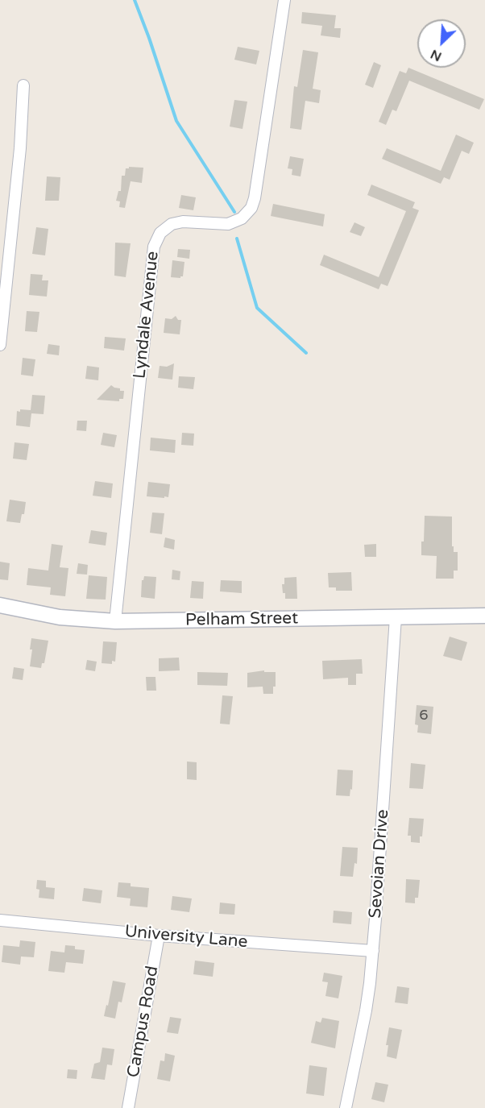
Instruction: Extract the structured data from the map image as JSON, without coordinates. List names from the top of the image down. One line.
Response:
{"streets":{"street":["Lyndale Avenue","Pelham Street","Sevoian Drive","University Lane","Campus Road"]},"crossings":[["Lyndale Avenue","Pelham Street"],["Pelham Street","Sevoian Drive"],["Sevoian Drive","University Lane"],["University Lane","Campus Road"]],"house_numbers":["6"],"north":"bottom left"}
